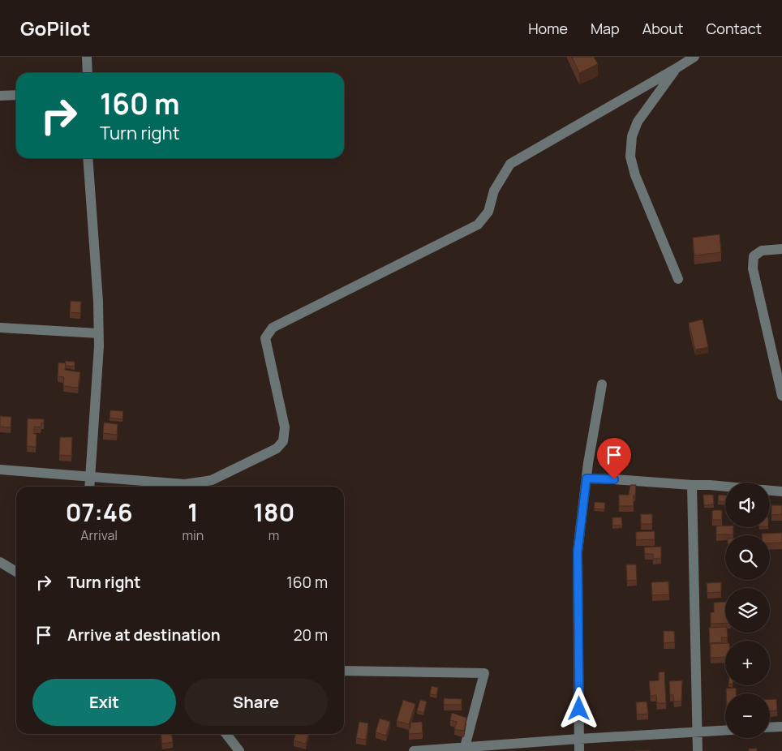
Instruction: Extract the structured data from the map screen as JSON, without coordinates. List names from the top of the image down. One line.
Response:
{"page":{"header":"GoPilot","nav":["Home","Map","About","Contact"],"turn":["160 m","Turn right"],"map_buttons":["+","−"],"eta":["07:46","Arrival","1","min","180","m"],"list":[{"name":"Turn right","value":"160 m"},{"name":"Arrive at destination","value":"20 m"}],"buttons":["Exit","Share"]}}
